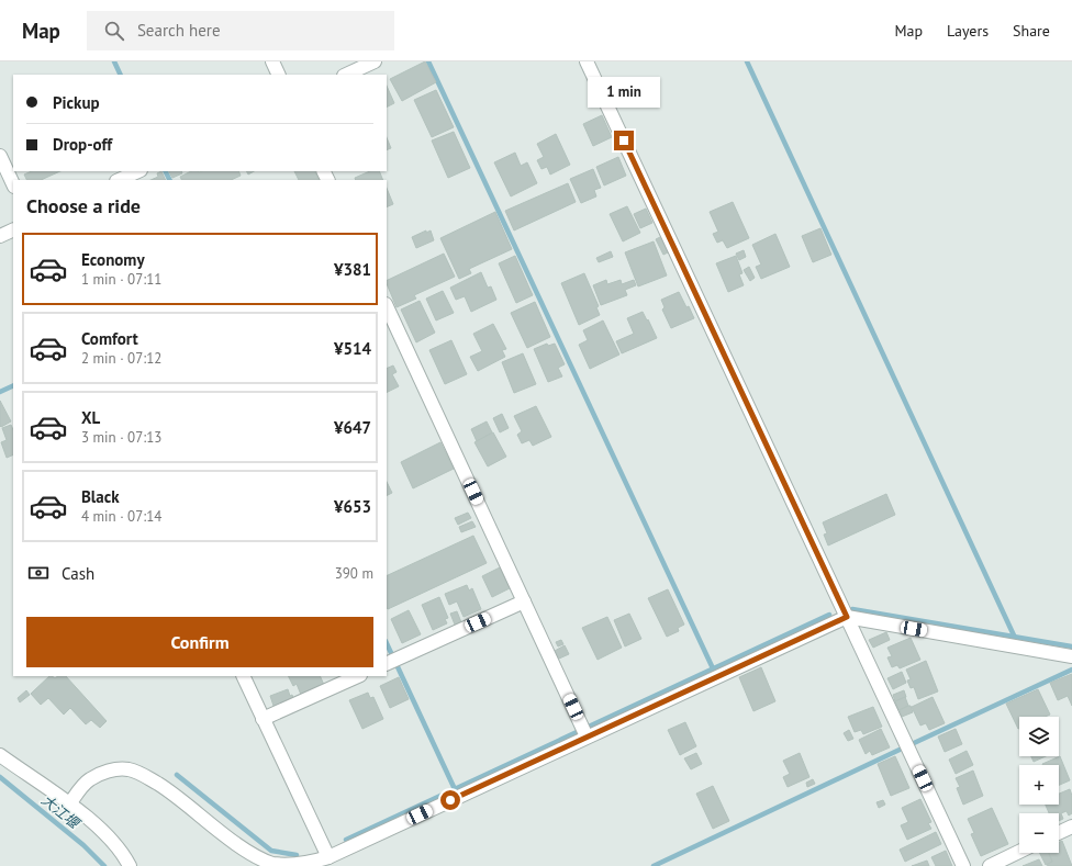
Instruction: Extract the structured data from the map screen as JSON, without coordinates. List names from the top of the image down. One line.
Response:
{"water":["大江堰"],"page":{"header":"Map","search":"Search here","nav":["Map","Layers","Share"],"banner":["Pickup","Drop-off"],"bubble":"1 min","heading":"Choose a ride","list":[{"name":"Economy","note":"1 min · 07:11","value":"¥381"},{"name":"Comfort","note":"2 min · 07:12","value":"¥514"},{"name":"XL","note":"3 min · 07:13","value":"¥647"},{"name":"Black","note":"4 min · 07:14","value":"¥653"}],"pay":["Cash","390 m"],"buttons":"Confirm","map_buttons":["+","−"]}}
